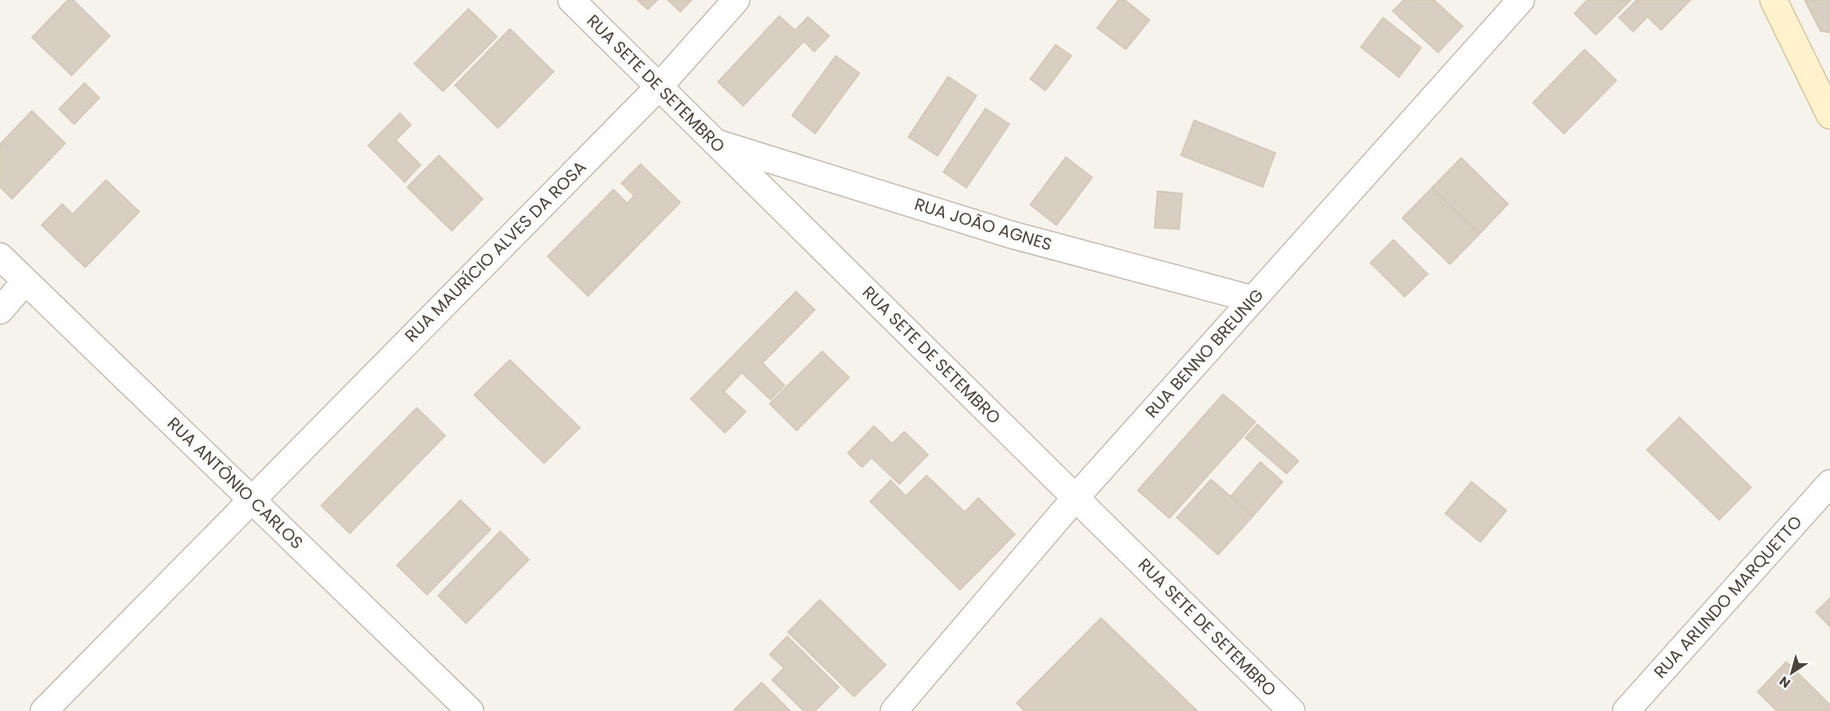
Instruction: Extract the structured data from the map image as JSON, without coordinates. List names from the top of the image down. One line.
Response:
{"streets":{"street":["RUA SETE DE SETEMBRO","RUA JOÃO AGNES","RUA MAURÍCIO ALVES DA ROSA","RUA BENNO BREUNIG","RUA ANTÔNIO CARLOS","RUA ARLINDO MARQUETTO"]},"crossings":[["RUA SETE DE SETEMBRO","RUA JOÃO AGNES"],["RUA SETE DE SETEMBRO","RUA MAURÍCIO ALVES DA ROSA"],["RUA SETE DE SETEMBRO","RUA BENNO BREUNIG"],["RUA JOÃO AGNES","RUA BENNO BREUNIG"],["RUA MAURÍCIO ALVES DA ROSA","RUA ANTÔNIO CARLOS"]],"north":"bottom left"}
